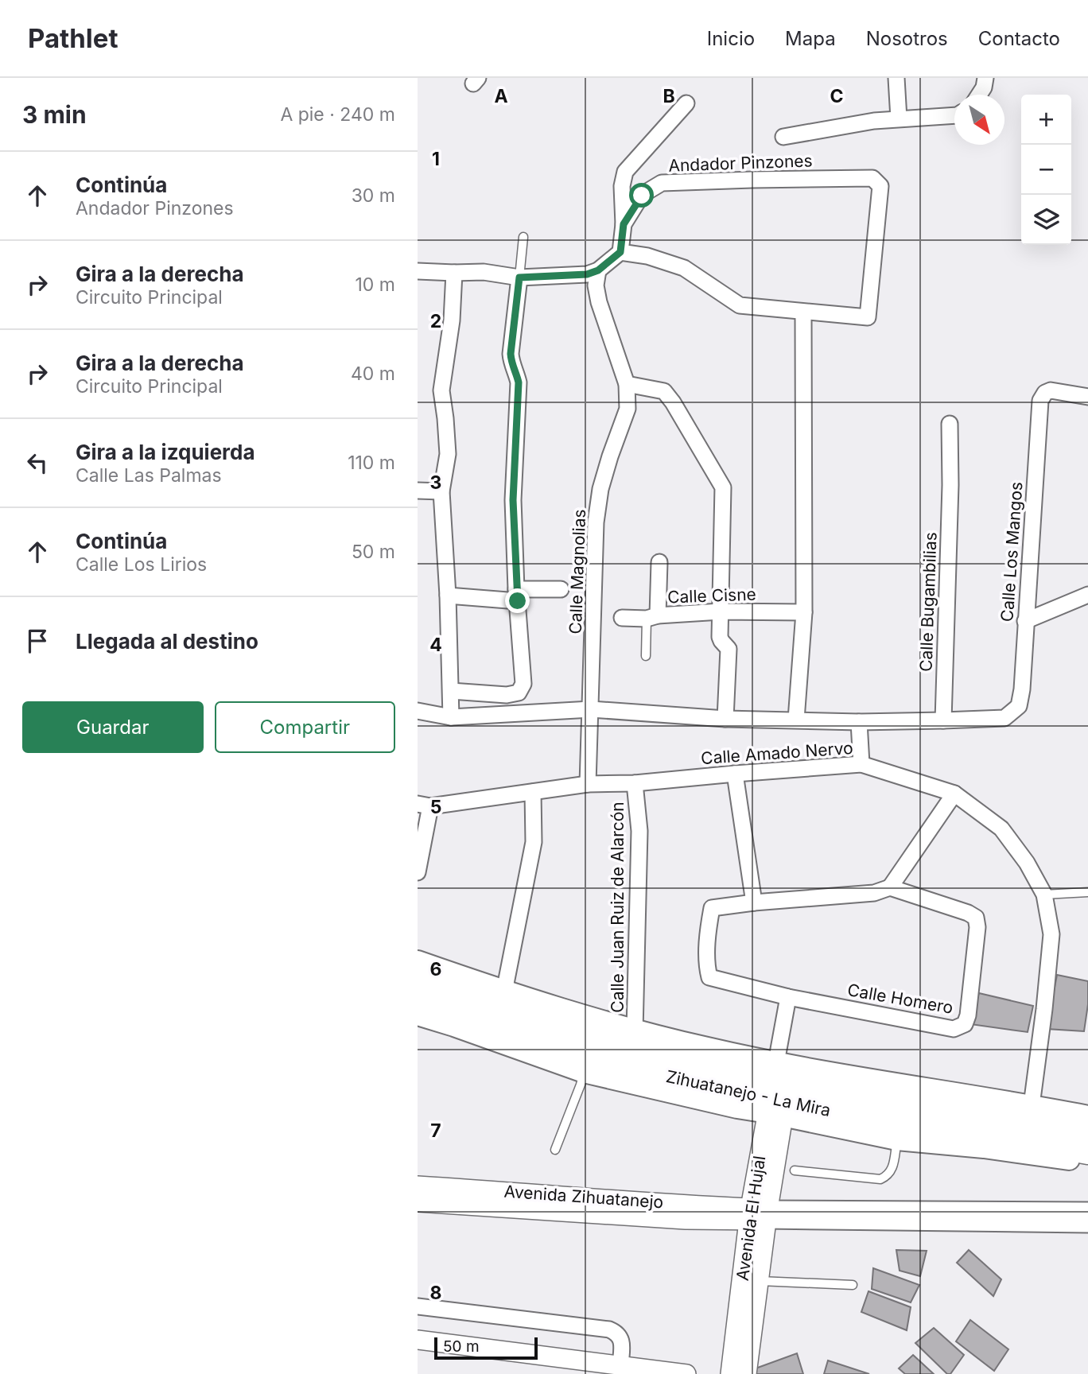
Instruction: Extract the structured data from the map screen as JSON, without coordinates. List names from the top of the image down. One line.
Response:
{"streets":{"highway":["Zihuatanejo - La Mira"],"street":["Andador Pinzones","Calle Los Mangos","Calle Magnolias","Calle Cisne","Calle Bugambilias","Calle Amado Nervo","Calle Juan Ruiz de Alarcón","Calle Homero","Avenida Zihuatanejo","Avenida El Hujal"]},"crossings":[["Calle Los Mangos","Calle Bugambilias"],["Calle Magnolias","Calle Amado Nervo"],["Calle Amado Nervo","Calle Juan Ruiz de Alarcón"],["Zihuatanejo - La Mira","Avenida El Hujal"],["Avenida Zihuatanejo","Avenida El Hujal"]],"scale_bar":"50 m","north":"bottom right","page":{"header":"Pathlet","nav":["Inicio","Mapa","Nosotros","Contacto"],"heading":["3 min","A pie · 240 m"],"map_buttons":["+","−"],"list":[["Continúa","Andador Pinzones","30 m"],["Gira a la derecha","Circuito Principal","10 m"],["Gira a la derecha","Circuito Principal","40 m"],["Gira a la izquierda","Calle Las Palmas","110 m"],["Continúa","Calle Los Lirios","50 m"],"Llegada al destino"],"buttons":["Guardar","Compartir"],"scale":"50 m"},"grid":{"columns":["A","B","C"],"rows":["1","2","3","4","5","6","7","8"]}}
